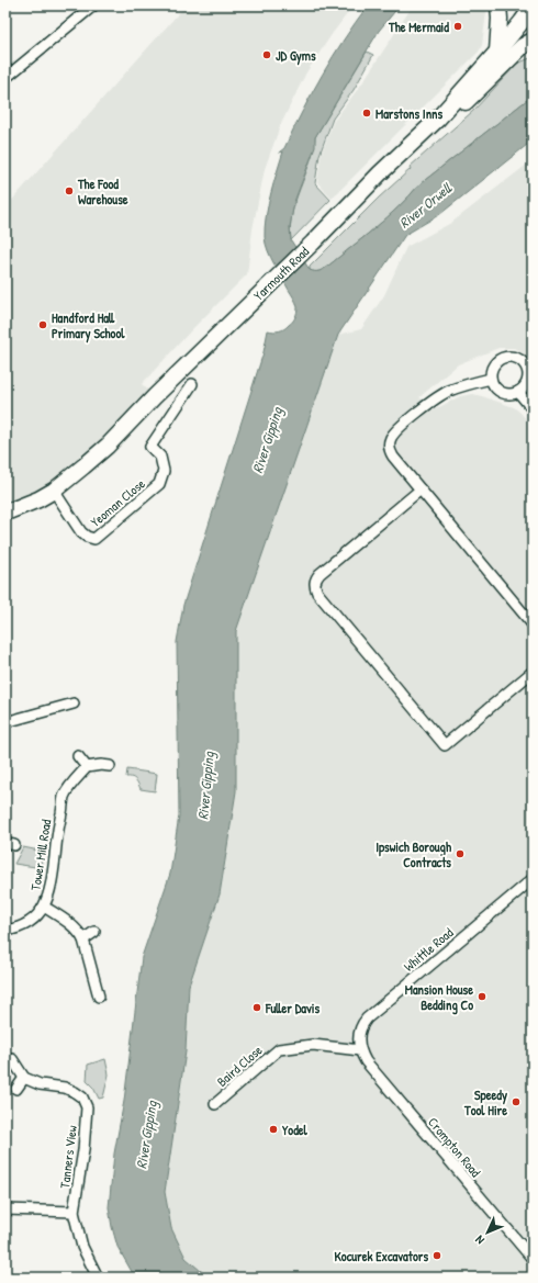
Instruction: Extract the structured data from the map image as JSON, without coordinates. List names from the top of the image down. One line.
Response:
{"streets":{"main road":["Yarmouth Road"],"street":["Yeoman Close","Tower Mill Road","Whittle Road","Baird Close","Crompton Road","Tanners View"]},"crossings":[["Yarmouth Road","Yeoman Close"],["Whittle Road","Baird Close"],["Whittle Road","Crompton Road"],["Baird Close","Crompton Road"]],"water":["River Orwell","River Gipping"],"places":["The Mermaid","JD Gyms","Marstons Inns","The Food Warehouse","Handford Hall Primary School","Ipswich Borough Contracts","Mansion House Bedding Co","Fuller Davis","Speedy Tool Hire","Yodel","Kocurek Excavators"],"north":"bottom left"}
